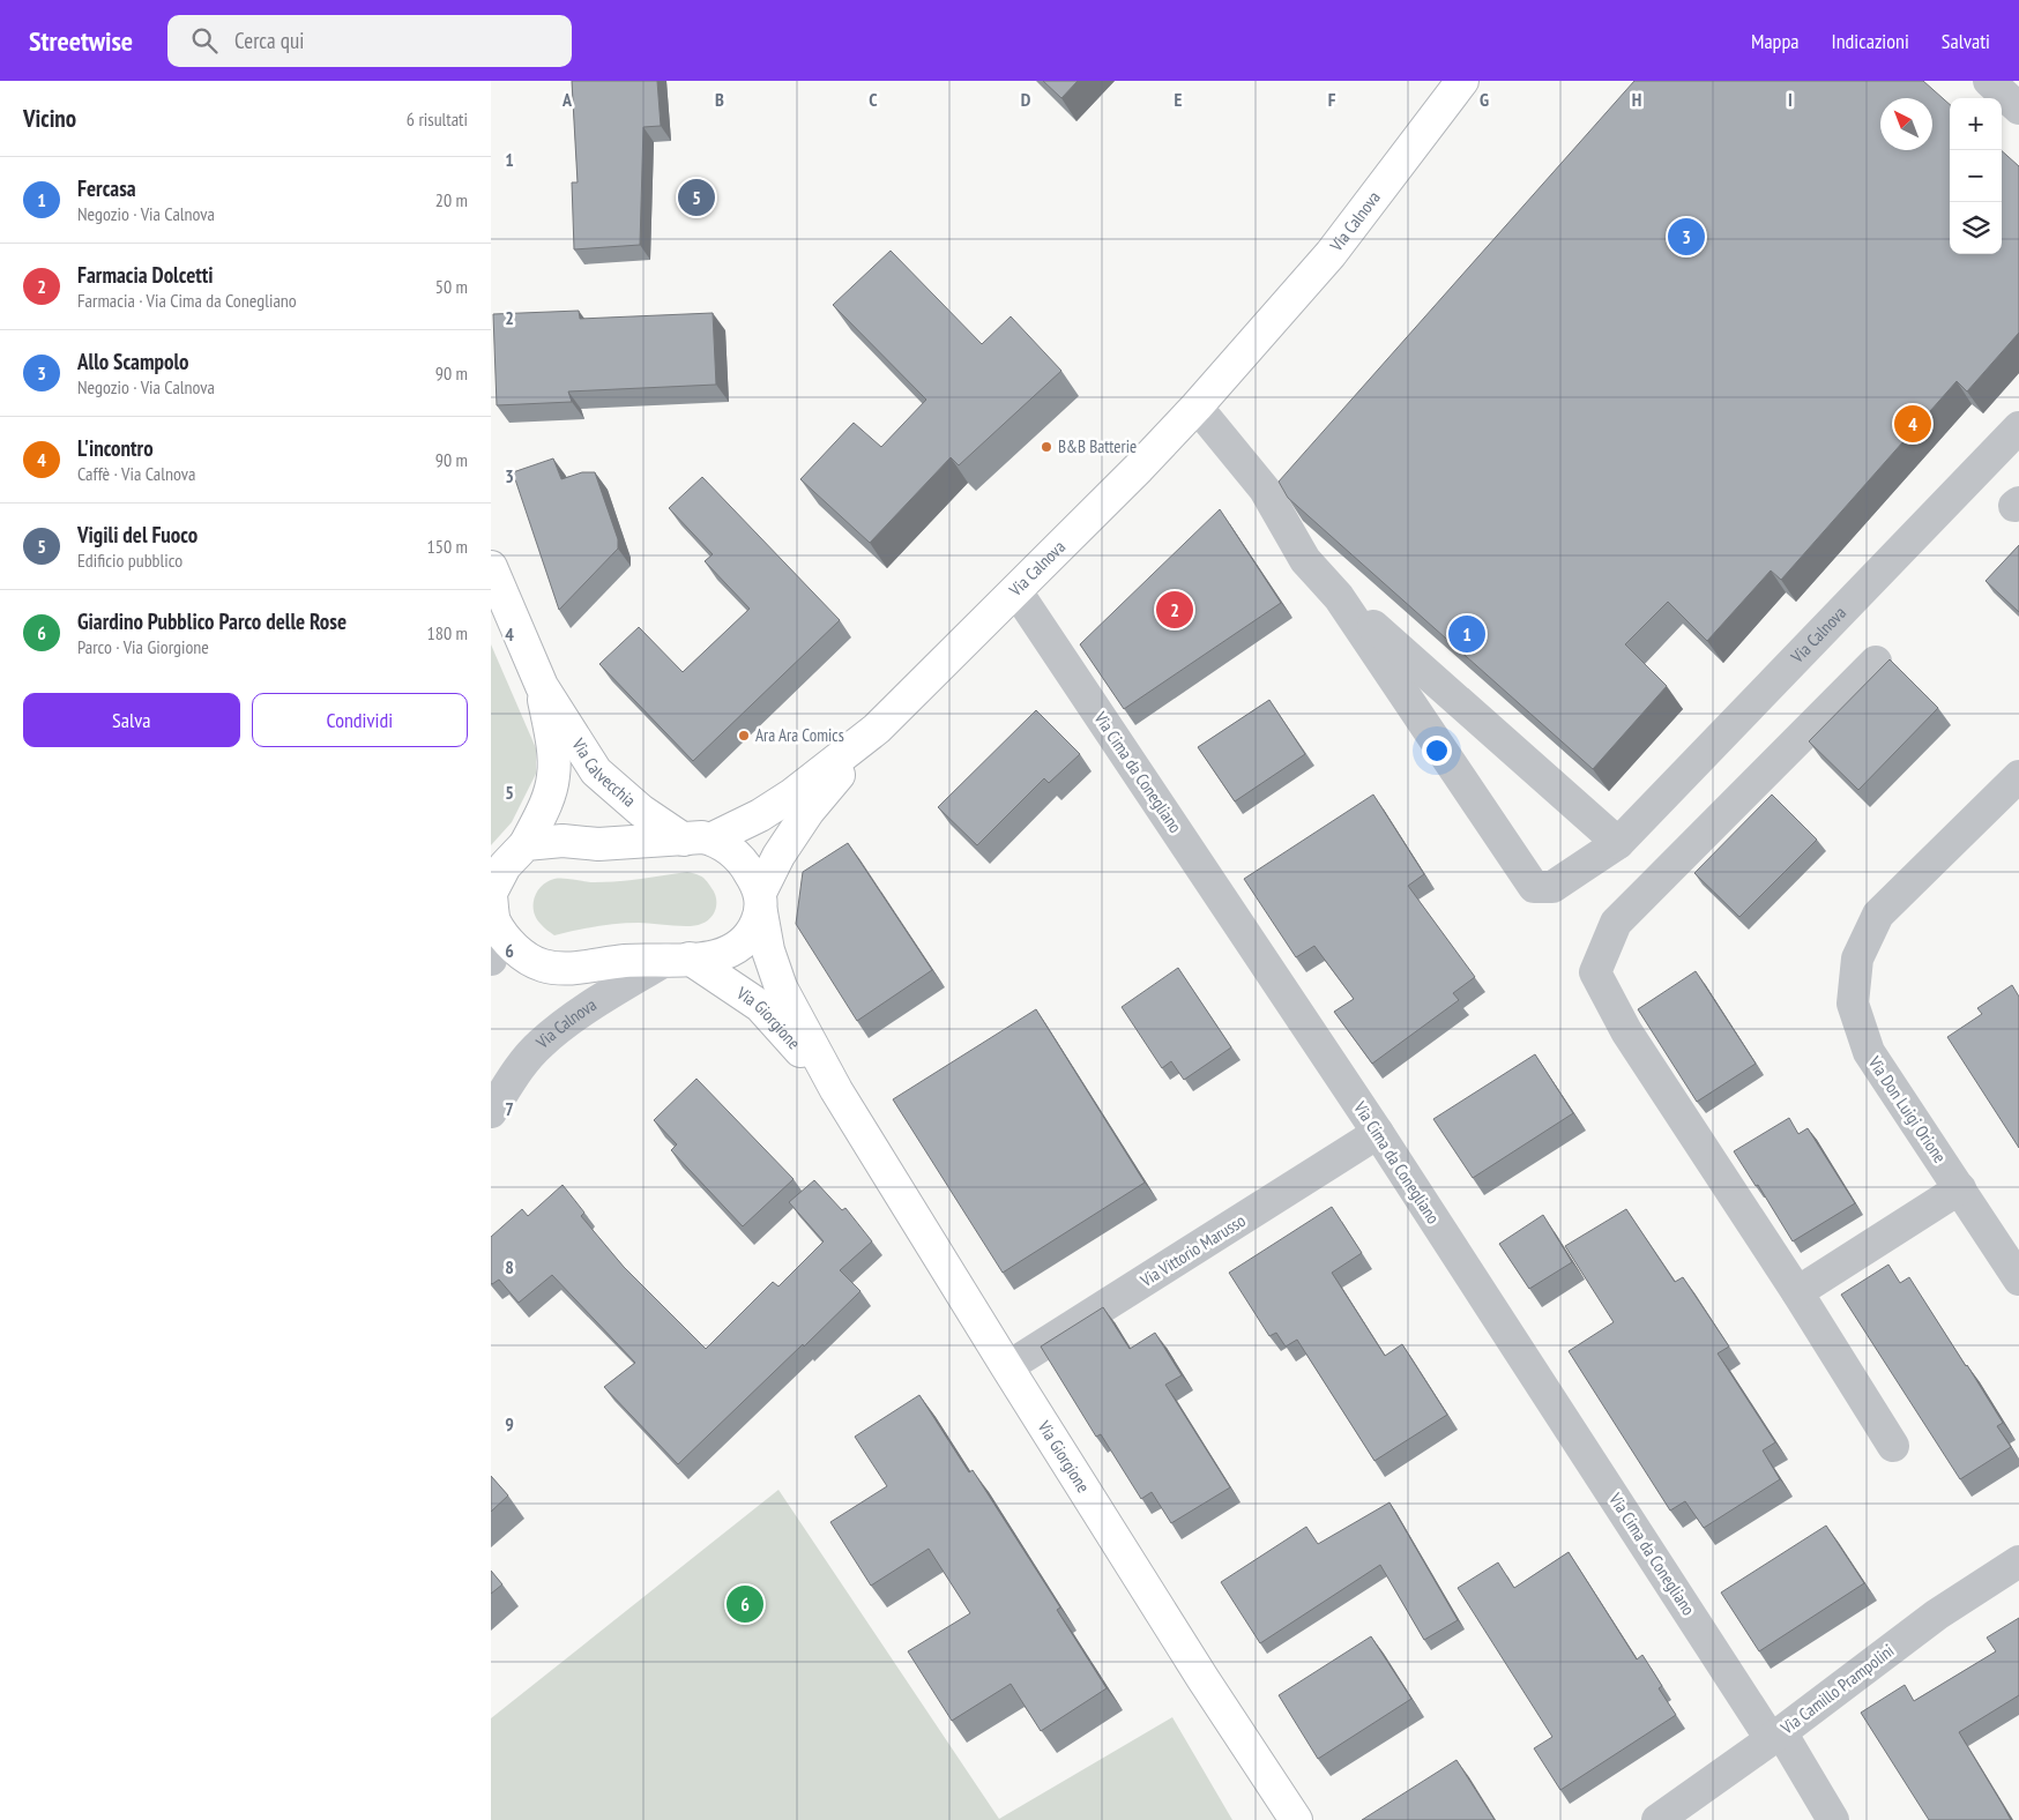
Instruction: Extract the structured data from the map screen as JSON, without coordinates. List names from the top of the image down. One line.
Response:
{"streets":{"main road":["Via Calnova","Via Calvecchia","Via Giorgione"],"street":["Via Cima da Conegliano","Via Don Luigi Orione","Via Vittorio Marusso","Via Camillo Prampolini"]},"crossings":[["Via Calnova","Via Calvecchia"],["Via Calnova","Via Cima da Conegliano"],["Via Calnova","Via Giorgione"],["Via Calvecchia","Via Giorgione"],["Via Cima da Conegliano","Via Vittorio Marusso"],["Via Cima da Conegliano","Via Camillo Prampolini"],["Via Giorgione","Via Vittorio Marusso"]],"places":["B&B Batterie","Ara Ara Comics"],"north":"top left","page":{"header":"Streetwise","search":"Cerca qui","nav":["Mappa","Indicazioni","Salvati"],"heading":["Vicino","6 risultati"],"map_buttons":["+","−"],"list":[{"mark":"1","name":"Fercasa","note":"Negozio · Via Calnova","value":"20 m"},{"mark":"2","name":"Farmacia Dolcetti","note":"Farmacia · Via Cima da Conegliano","value":"50 m"},{"mark":"3","name":"Allo Scampolo","note":"Negozio · Via Calnova","value":"90 m"},{"mark":"4","name":"L'incontro","note":"Caffè · Via Calnova","value":"90 m"},{"mark":"5","name":"Vigili del Fuoco","note":"Edificio pubblico","value":"150 m"},{"mark":"6","name":"Giardino Pubblico Parco delle Rose","note":"Parco · Via Giorgione","value":"180 m"}],"pins":["5","3","4","2","1","6"],"buttons":["Salva","Condividi"]},"grid":{"columns":["A","B","C","D","E","F","G","H","I"],"rows":["1","2","3","4","5","6","7","8","9"]}}
